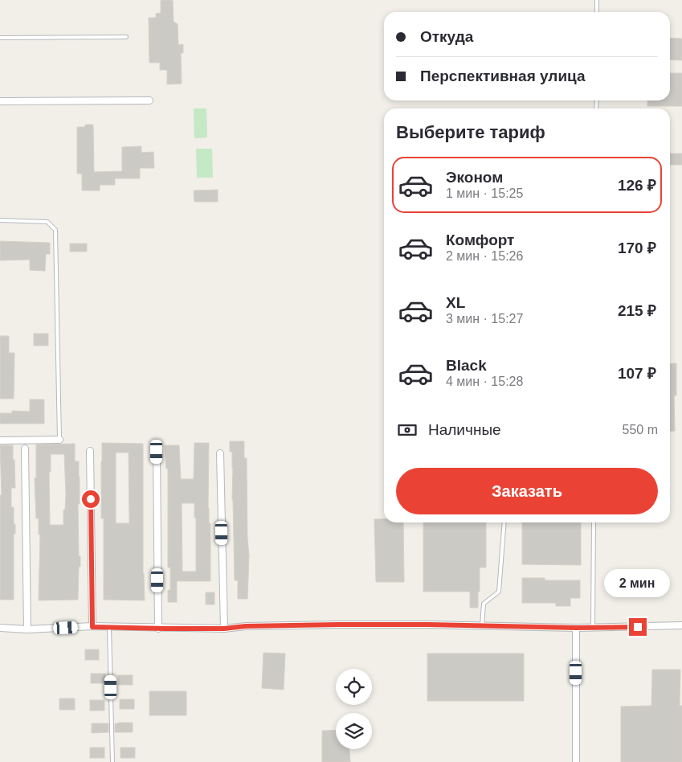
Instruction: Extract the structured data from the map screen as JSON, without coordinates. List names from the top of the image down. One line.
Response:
{"page":{"banner":["Откуда","Перспективная улица"],"heading":"Выберите тариф","list":[{"name":"Эконом","note":"1 мин · 15:25","value":"126 ₽"},{"name":"Комфорт","note":"2 мин · 15:26","value":"170 ₽"},{"name":"XL","note":"3 мин · 15:27","value":"215 ₽"},{"name":"Black","note":"4 мин · 15:28","value":"107 ₽"}],"pay":["Наличные","550 m"],"buttons":"Заказать","bubble":"2 мин"}}
